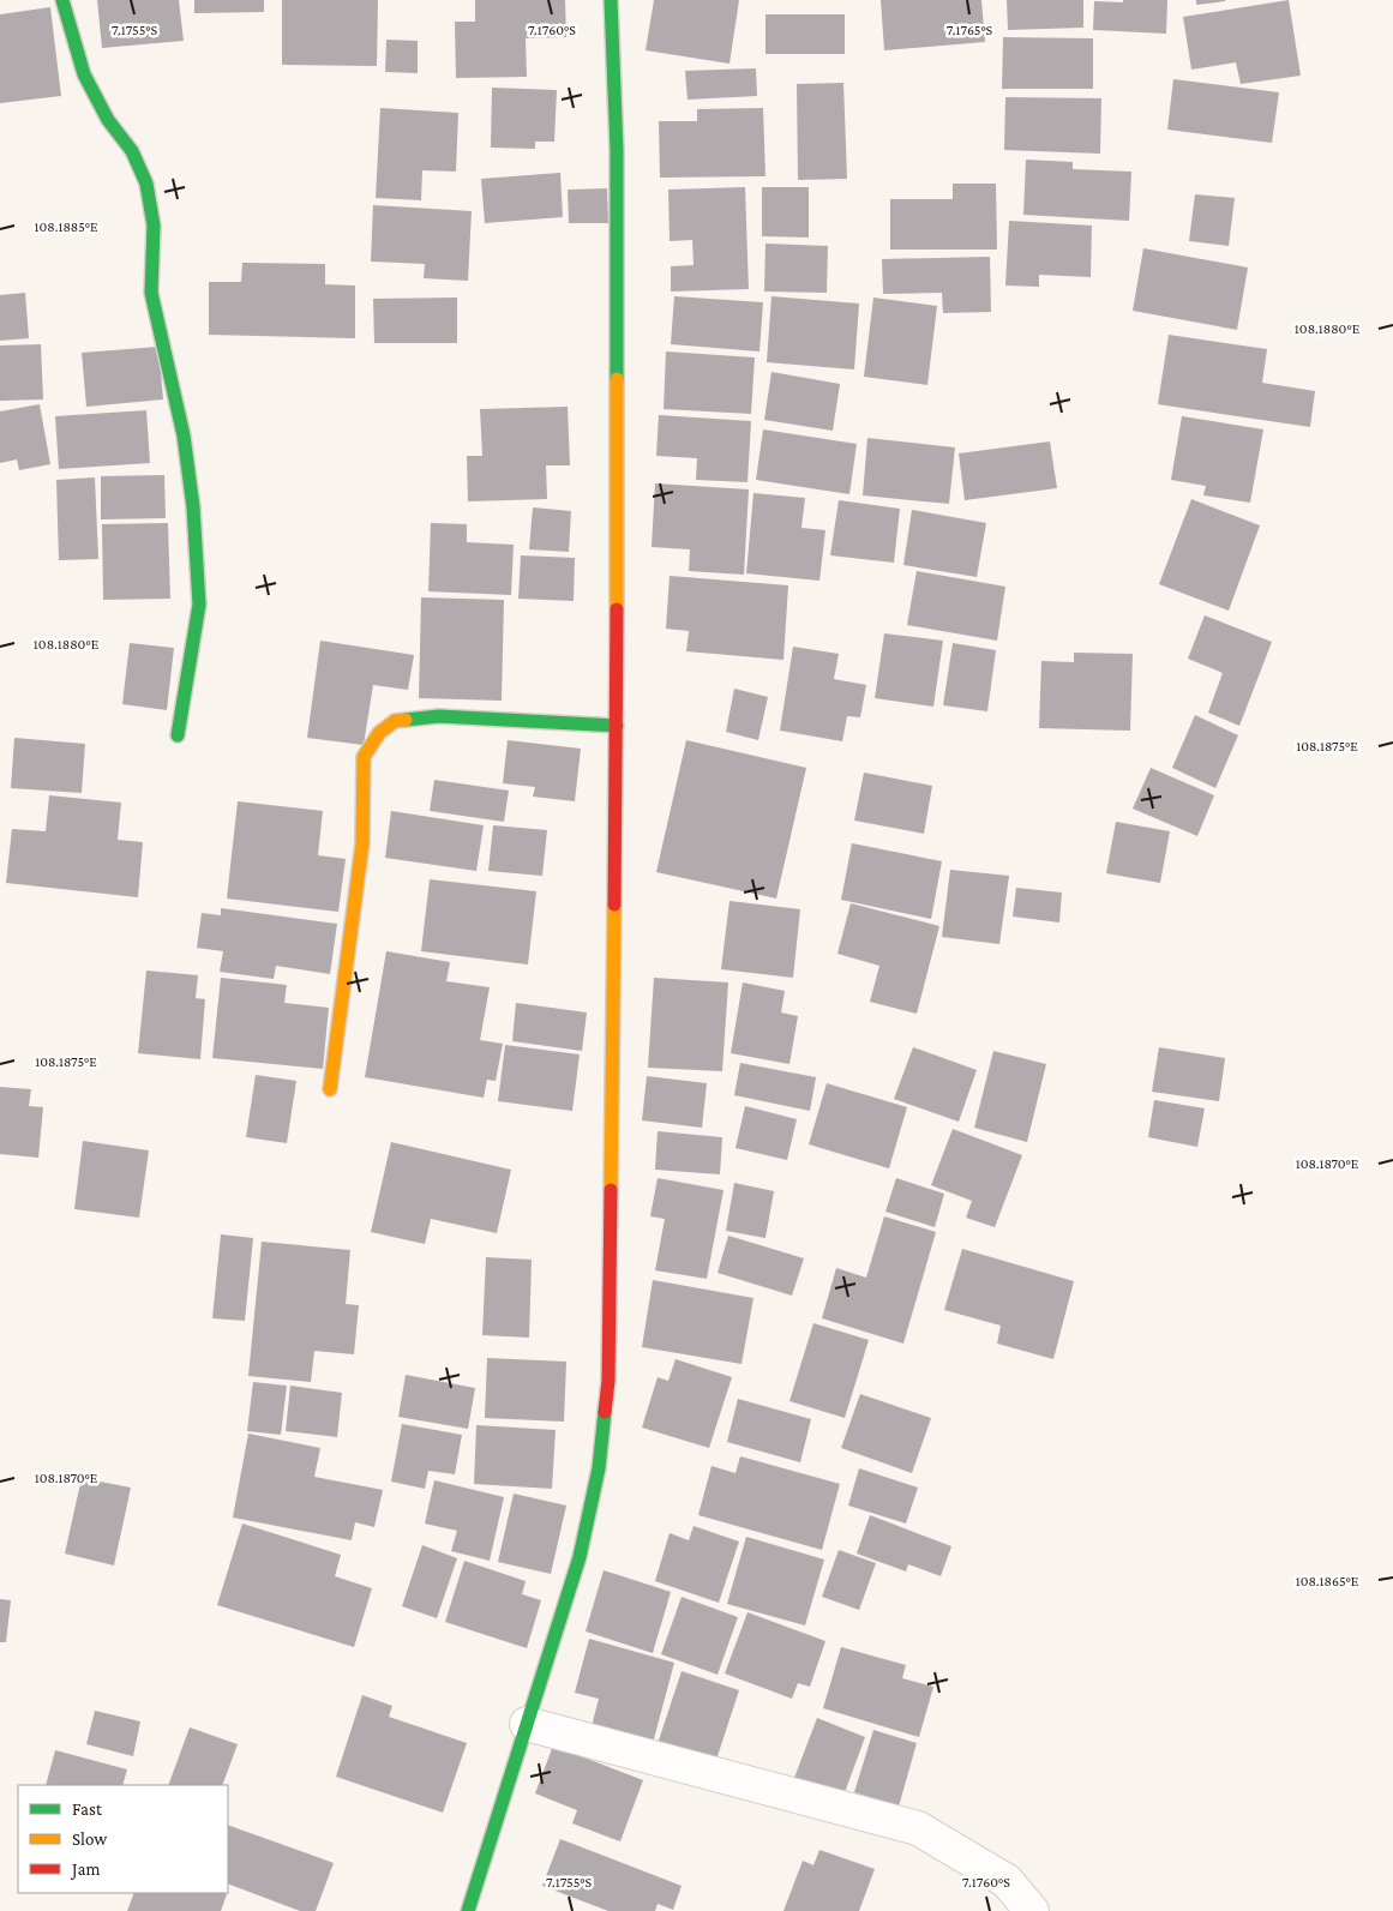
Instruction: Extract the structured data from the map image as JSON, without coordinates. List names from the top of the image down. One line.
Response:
{"legend":["Fast","Slow","Jam"],"coordinates":["7.1755°S","7.1760°S","7.1765°S","108.1885°E","108.1880°E","108.1875°E","108.1870°E","108.1865°E"]}
